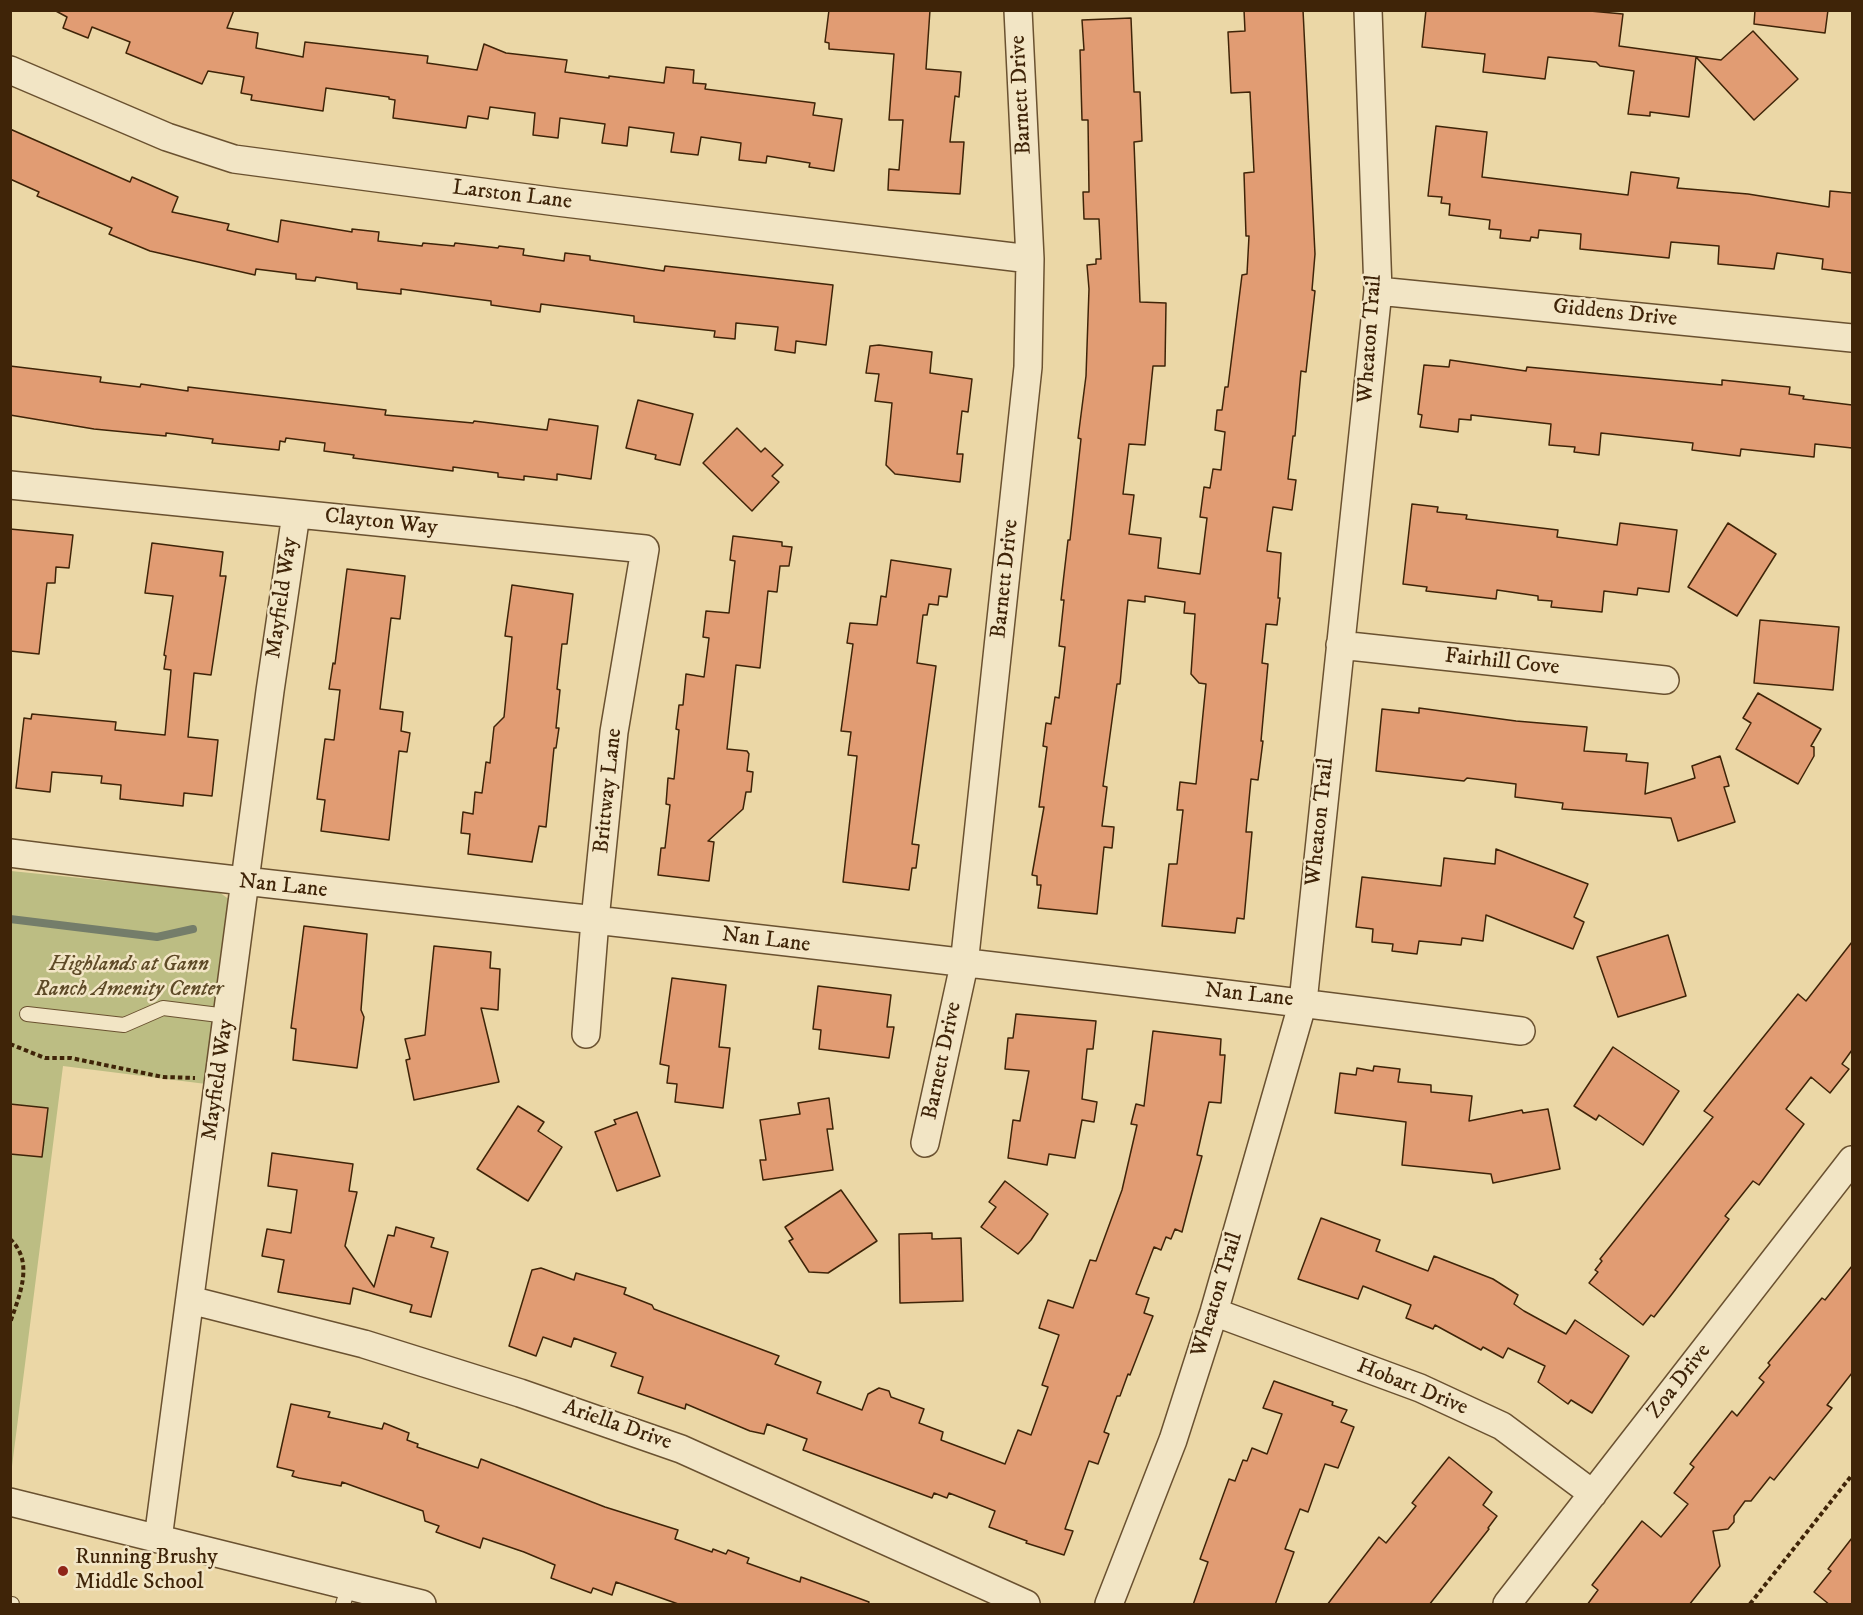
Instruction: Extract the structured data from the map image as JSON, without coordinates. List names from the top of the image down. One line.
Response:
{"streets":{"street":["Barnett Drive","Larston Lane","Giddens Drive","Wheaton Trail","Clayton Way","Mayfield Way","Fairhill Cove","Brittway Lane","Nan Lane","Zoa Drive","Hobart Drive","Ariella Drive"]},"crossings":[["Barnett Drive","Larston Lane"],["Barnett Drive","Nan Lane"],["Giddens Drive","Wheaton Trail"],["Wheaton Trail","Fairhill Cove"],["Wheaton Trail","Nan Lane"],["Wheaton Trail","Hobart Drive"],["Clayton Way","Mayfield Way"],["Clayton Way","Brittway Lane"],["Mayfield Way","Nan Lane"],["Mayfield Way","Ariella Drive"],["Brittway Lane","Nan Lane"],["Zoa Drive","Hobart Drive"]],"parks":["Highlands at Gann Ranch Amenity Center"],"places":["Running Brushy Middle School"]}
